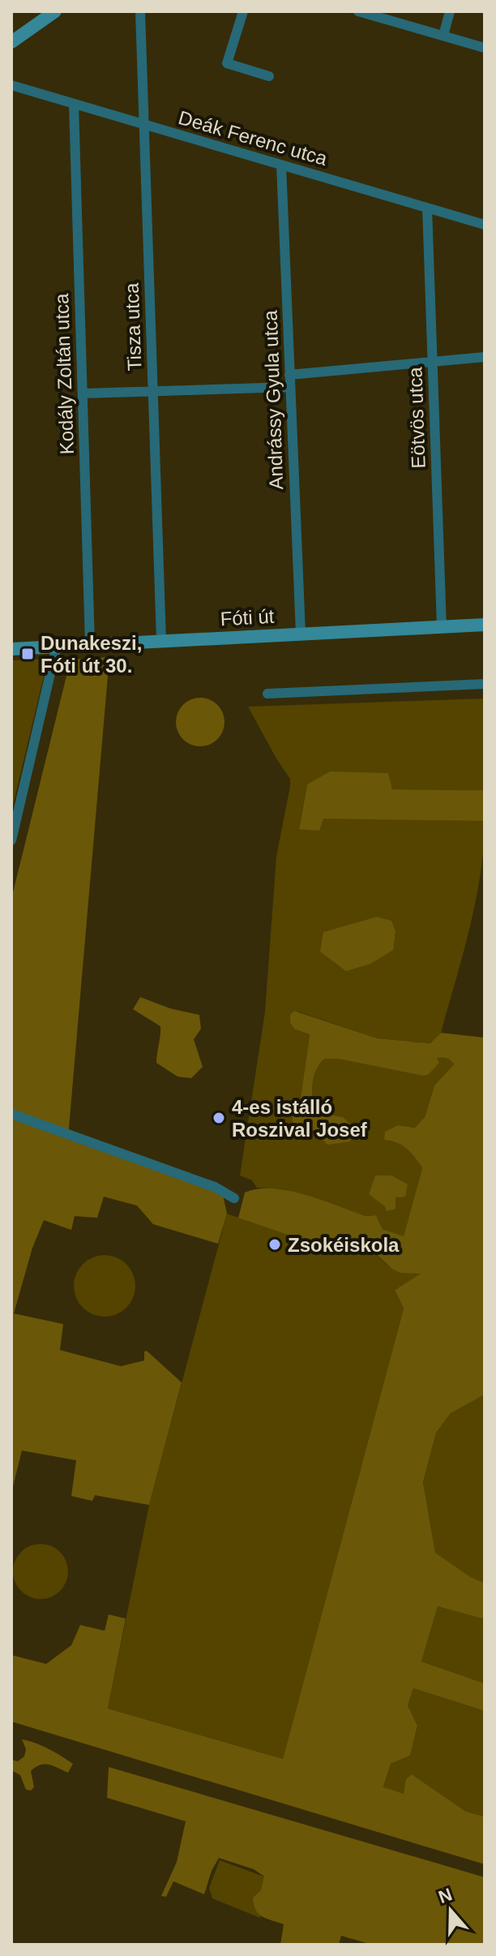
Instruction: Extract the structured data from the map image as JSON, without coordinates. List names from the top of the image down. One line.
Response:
{"streets":{"main road":["Fóti út"],"street":["Deák Ferenc utca","Tisza utca","Kodály Zoltán utca","Andrássy Gyula utca","Eötvös utca"]},"crossings":[["Deák Ferenc utca","Tisza utca"],["Deák Ferenc utca","Kodály Zoltán utca"],["Deák Ferenc utca","Andrássy Gyula utca"],["Deák Ferenc utca","Eötvös utca"],["Tisza utca","Fóti út"],["Kodály Zoltán utca","Fóti út"],["Andrássy Gyula utca","Fóti út"],["Eötvös utca","Fóti út"]],"places":{"transit":["Dunakeszi, Fóti út 30."],"other":["4-es istálló Roszival Josef","Zsokéiskola"]},"north":"top"}
